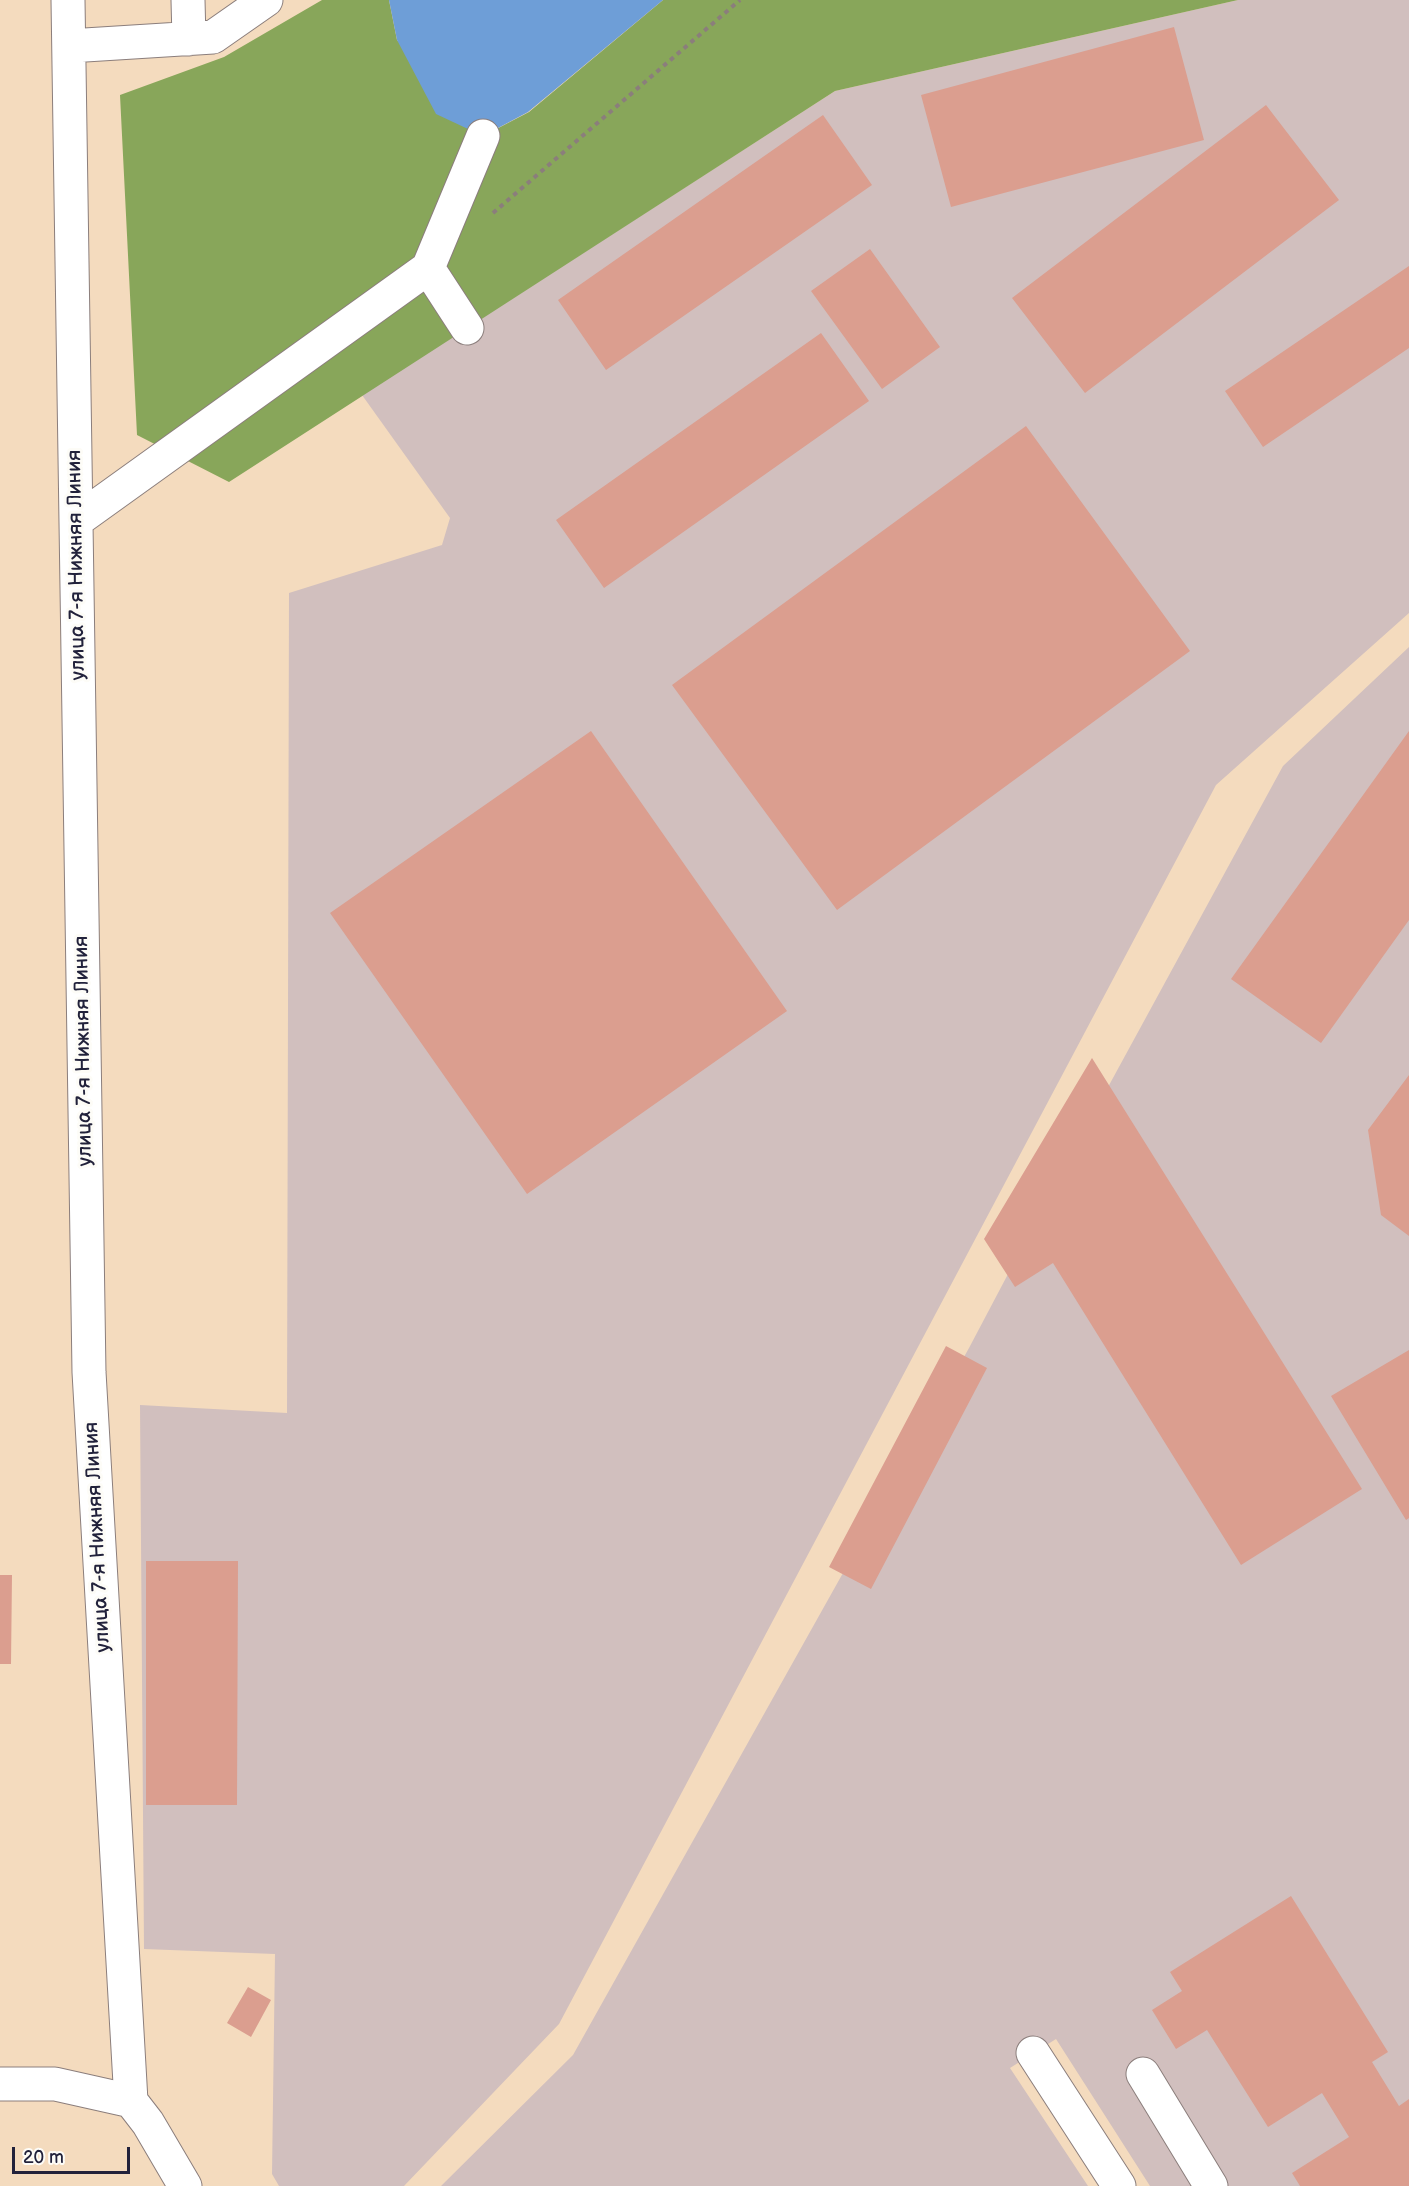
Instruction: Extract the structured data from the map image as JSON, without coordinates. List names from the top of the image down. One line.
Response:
{"streets":{"street":["улица 7-я Нижняя Линия"]},"scale_bar":"20 m"}
